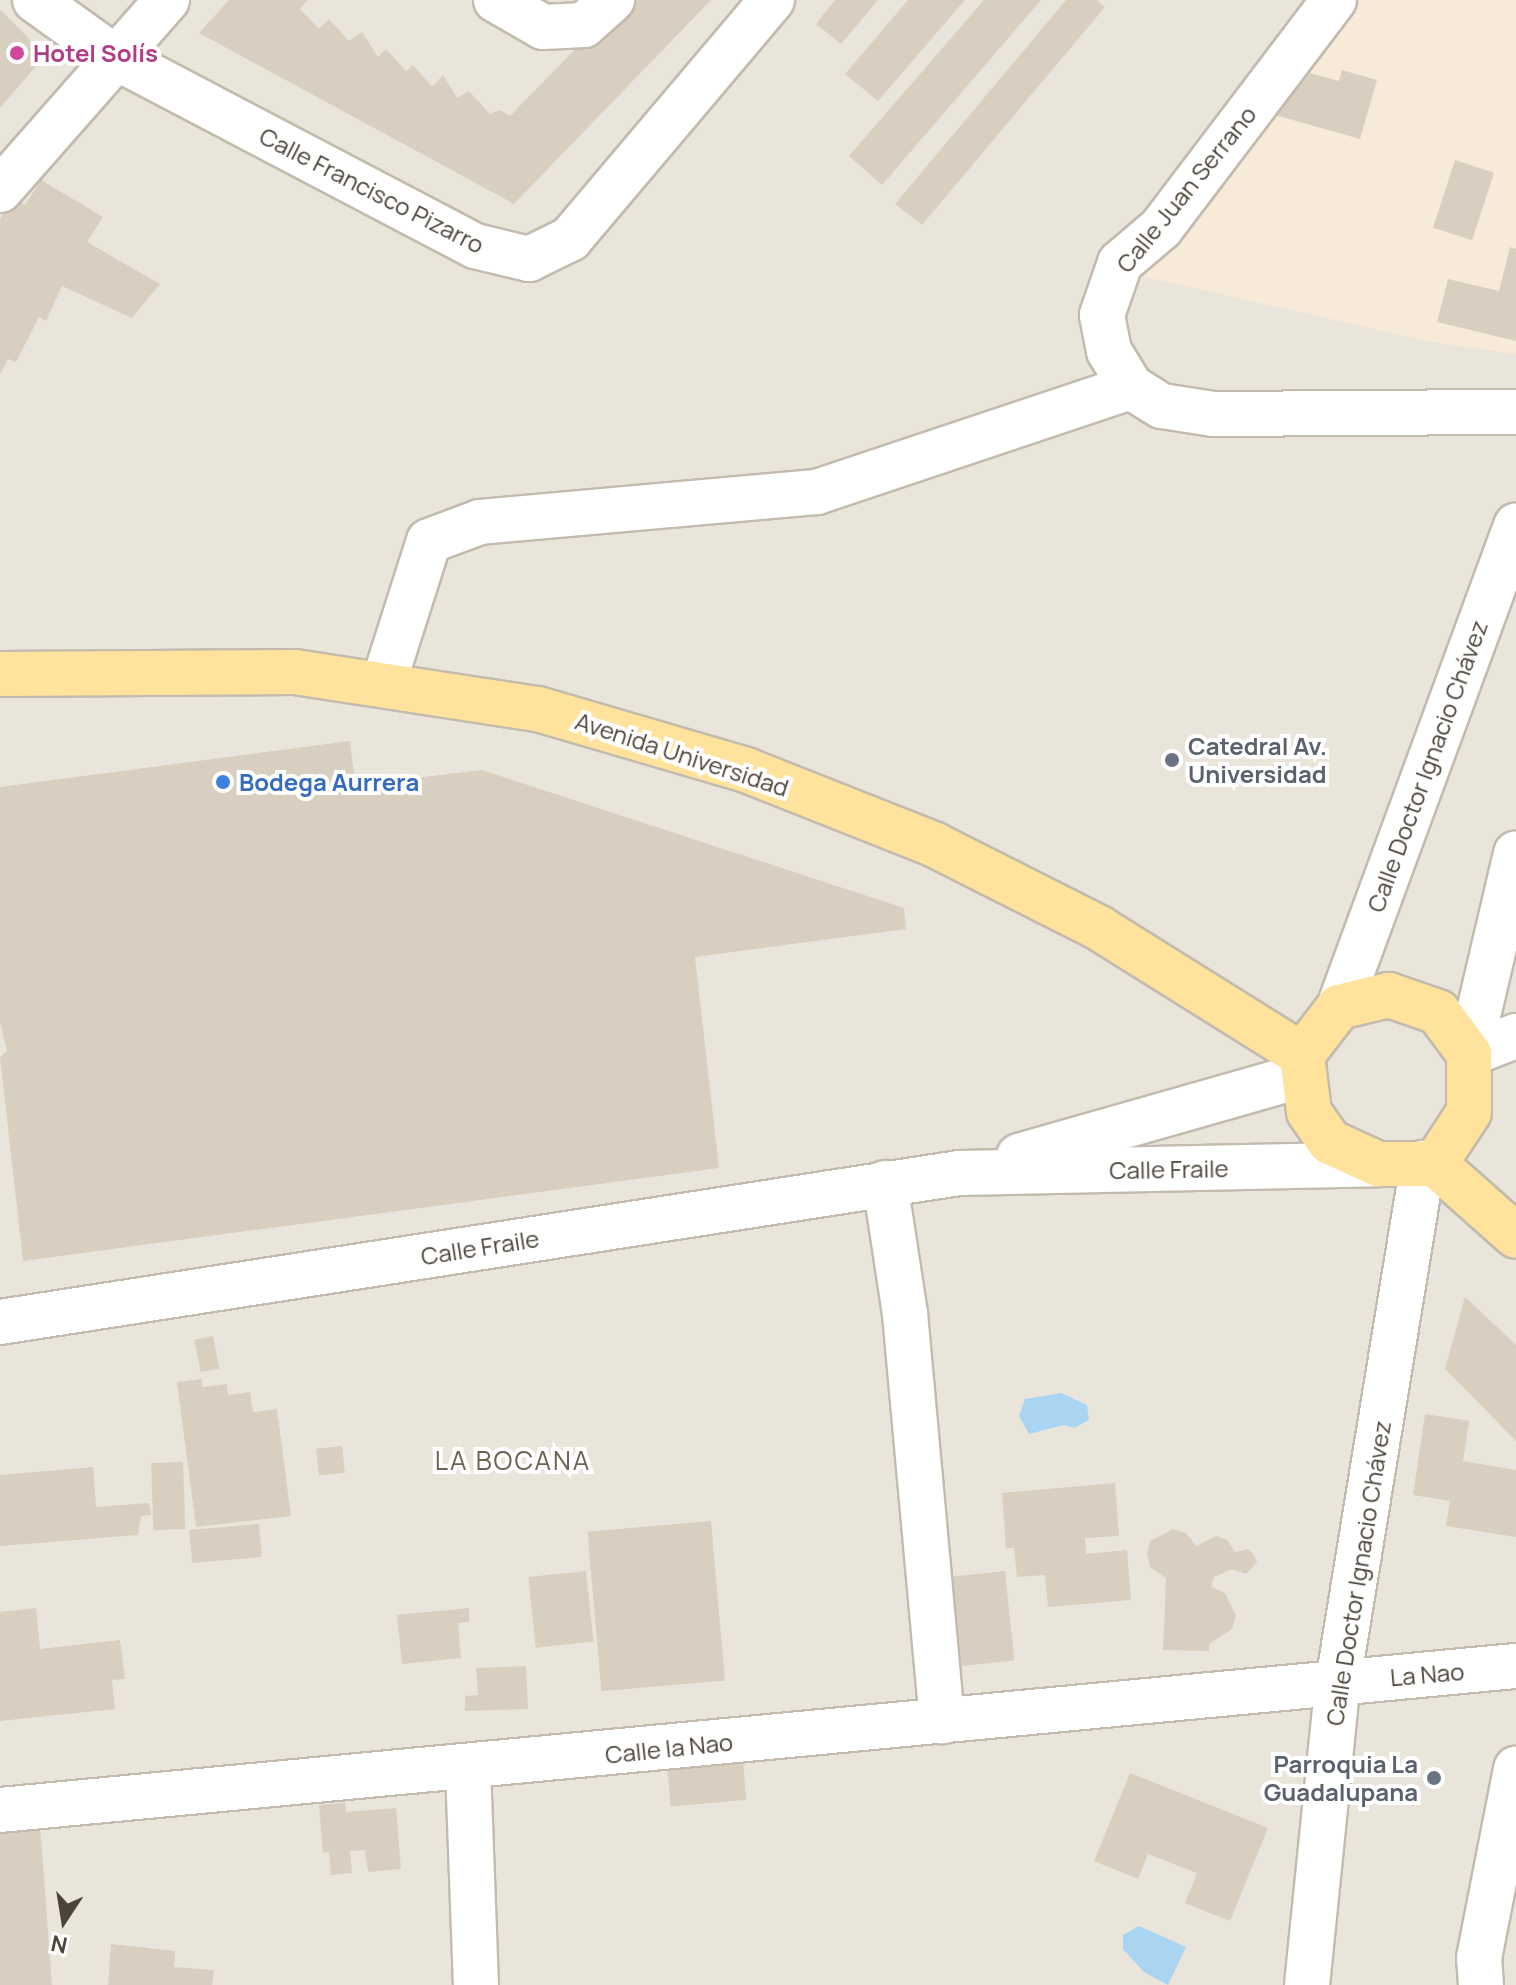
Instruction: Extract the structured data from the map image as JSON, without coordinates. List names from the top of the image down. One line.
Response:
{"streets":{"main road":["Avenida Universidad"],"street":["Calle Juan Serrano","Calle Francisco Pizarro","Calle Doctor Ignacio Chávez","Calle Fraile","La Nao","Calle la Nao"]},"crossings":[["Avenida Universidad","Calle Doctor Ignacio Chávez"],["Avenida Universidad","Calle Fraile"],["Calle Doctor Ignacio Chávez","Calle Fraile"],["Calle Doctor Ignacio Chávez","La Nao"],["Calle Doctor Ignacio Chávez","Calle la Nao"],["La Nao","Calle la Nao"]],"districts":["LA BOCANA"],"places":["Hotel Solís","Catedral Av. Universidad","Bodega Aurrera","Parroquia La Guadalupana"],"north":"bottom"}
